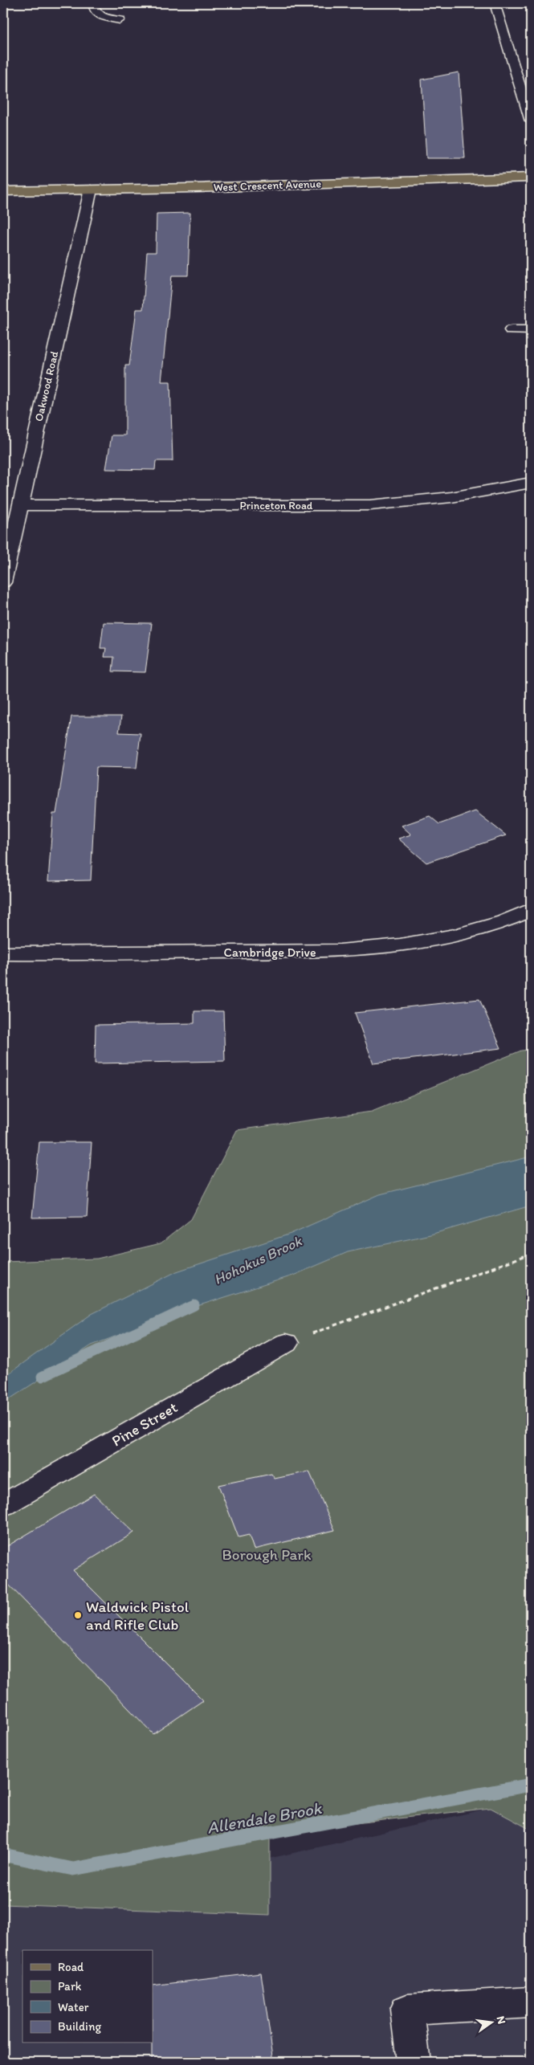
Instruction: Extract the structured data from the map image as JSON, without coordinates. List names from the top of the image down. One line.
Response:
{"streets":{"main road":["West Crescent Avenue"],"street":["Oakwood Road","Princeton Road","Cambridge Drive","Pine Street"]},"crossings":[["West Crescent Avenue","Oakwood Road"],["Oakwood Road","Princeton Road"]],"water":["Hohokus Brook","Allendale Brook"],"parks":["Borough Park"],"places":["Waldwick Pistol and Rifle Club"],"legend":["Road","Park","Water","Building"],"north":"right"}
